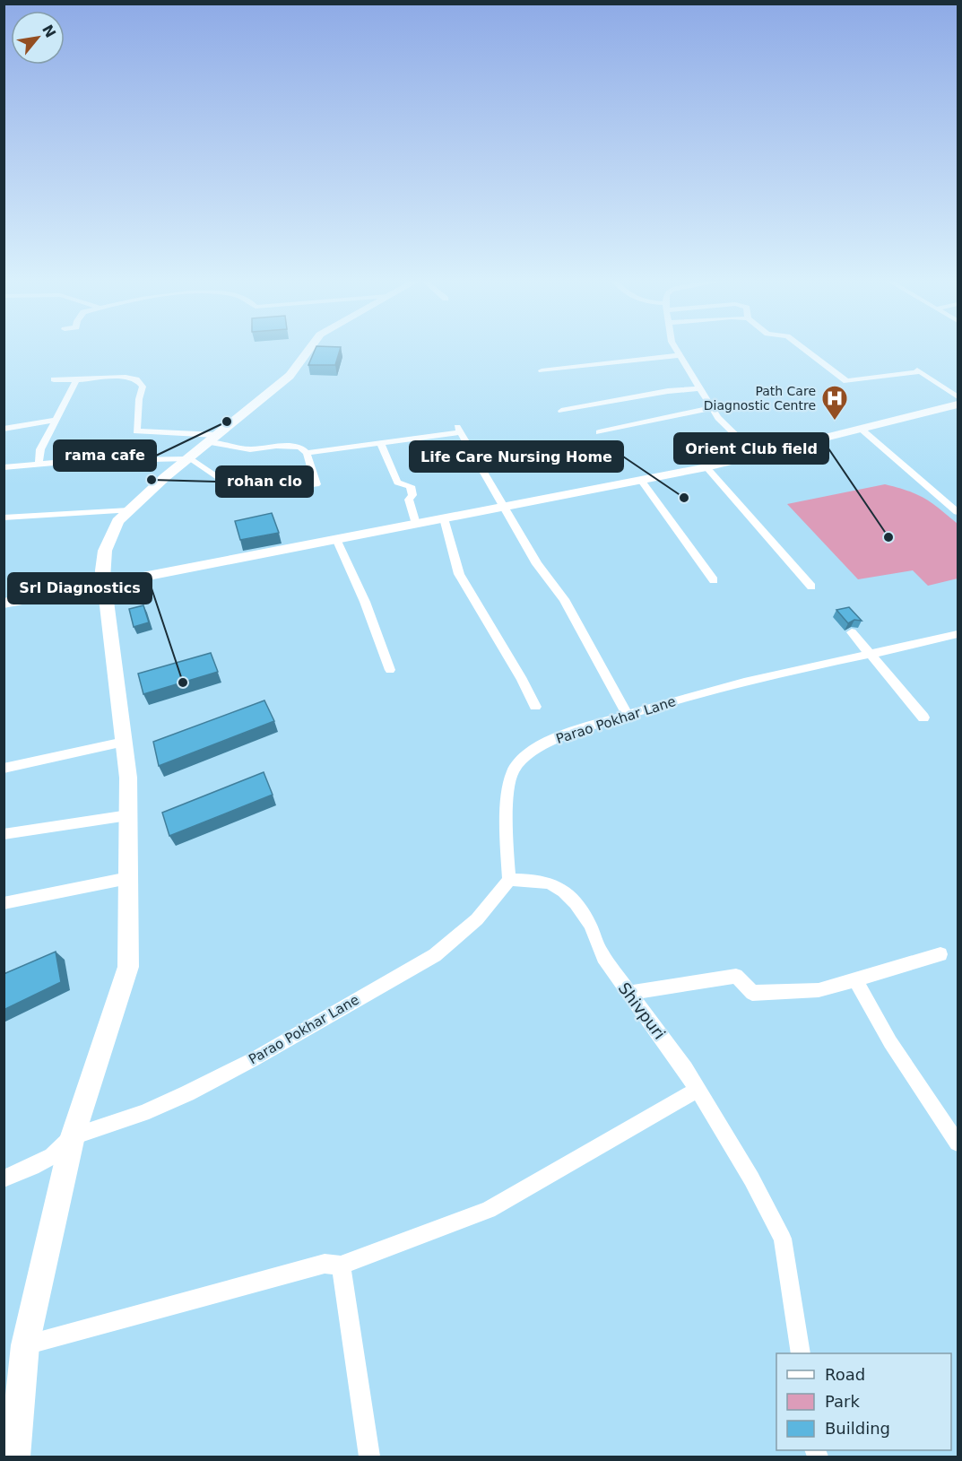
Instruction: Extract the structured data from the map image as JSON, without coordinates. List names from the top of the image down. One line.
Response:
{"streets":{"street":["Parao Pokhar Lane","Shivpuri"]},"crossings":[["Parao Pokhar Lane","Shivpuri"]],"places":{"hospital":["Path Care Diagnostic Centre"],"other":["rama cafe","rohan clo","Life Care Nursing Home","Orient Club field","Srl Diagnostics"]},"legend":["Road","Park","Building"],"north":"top right"}
